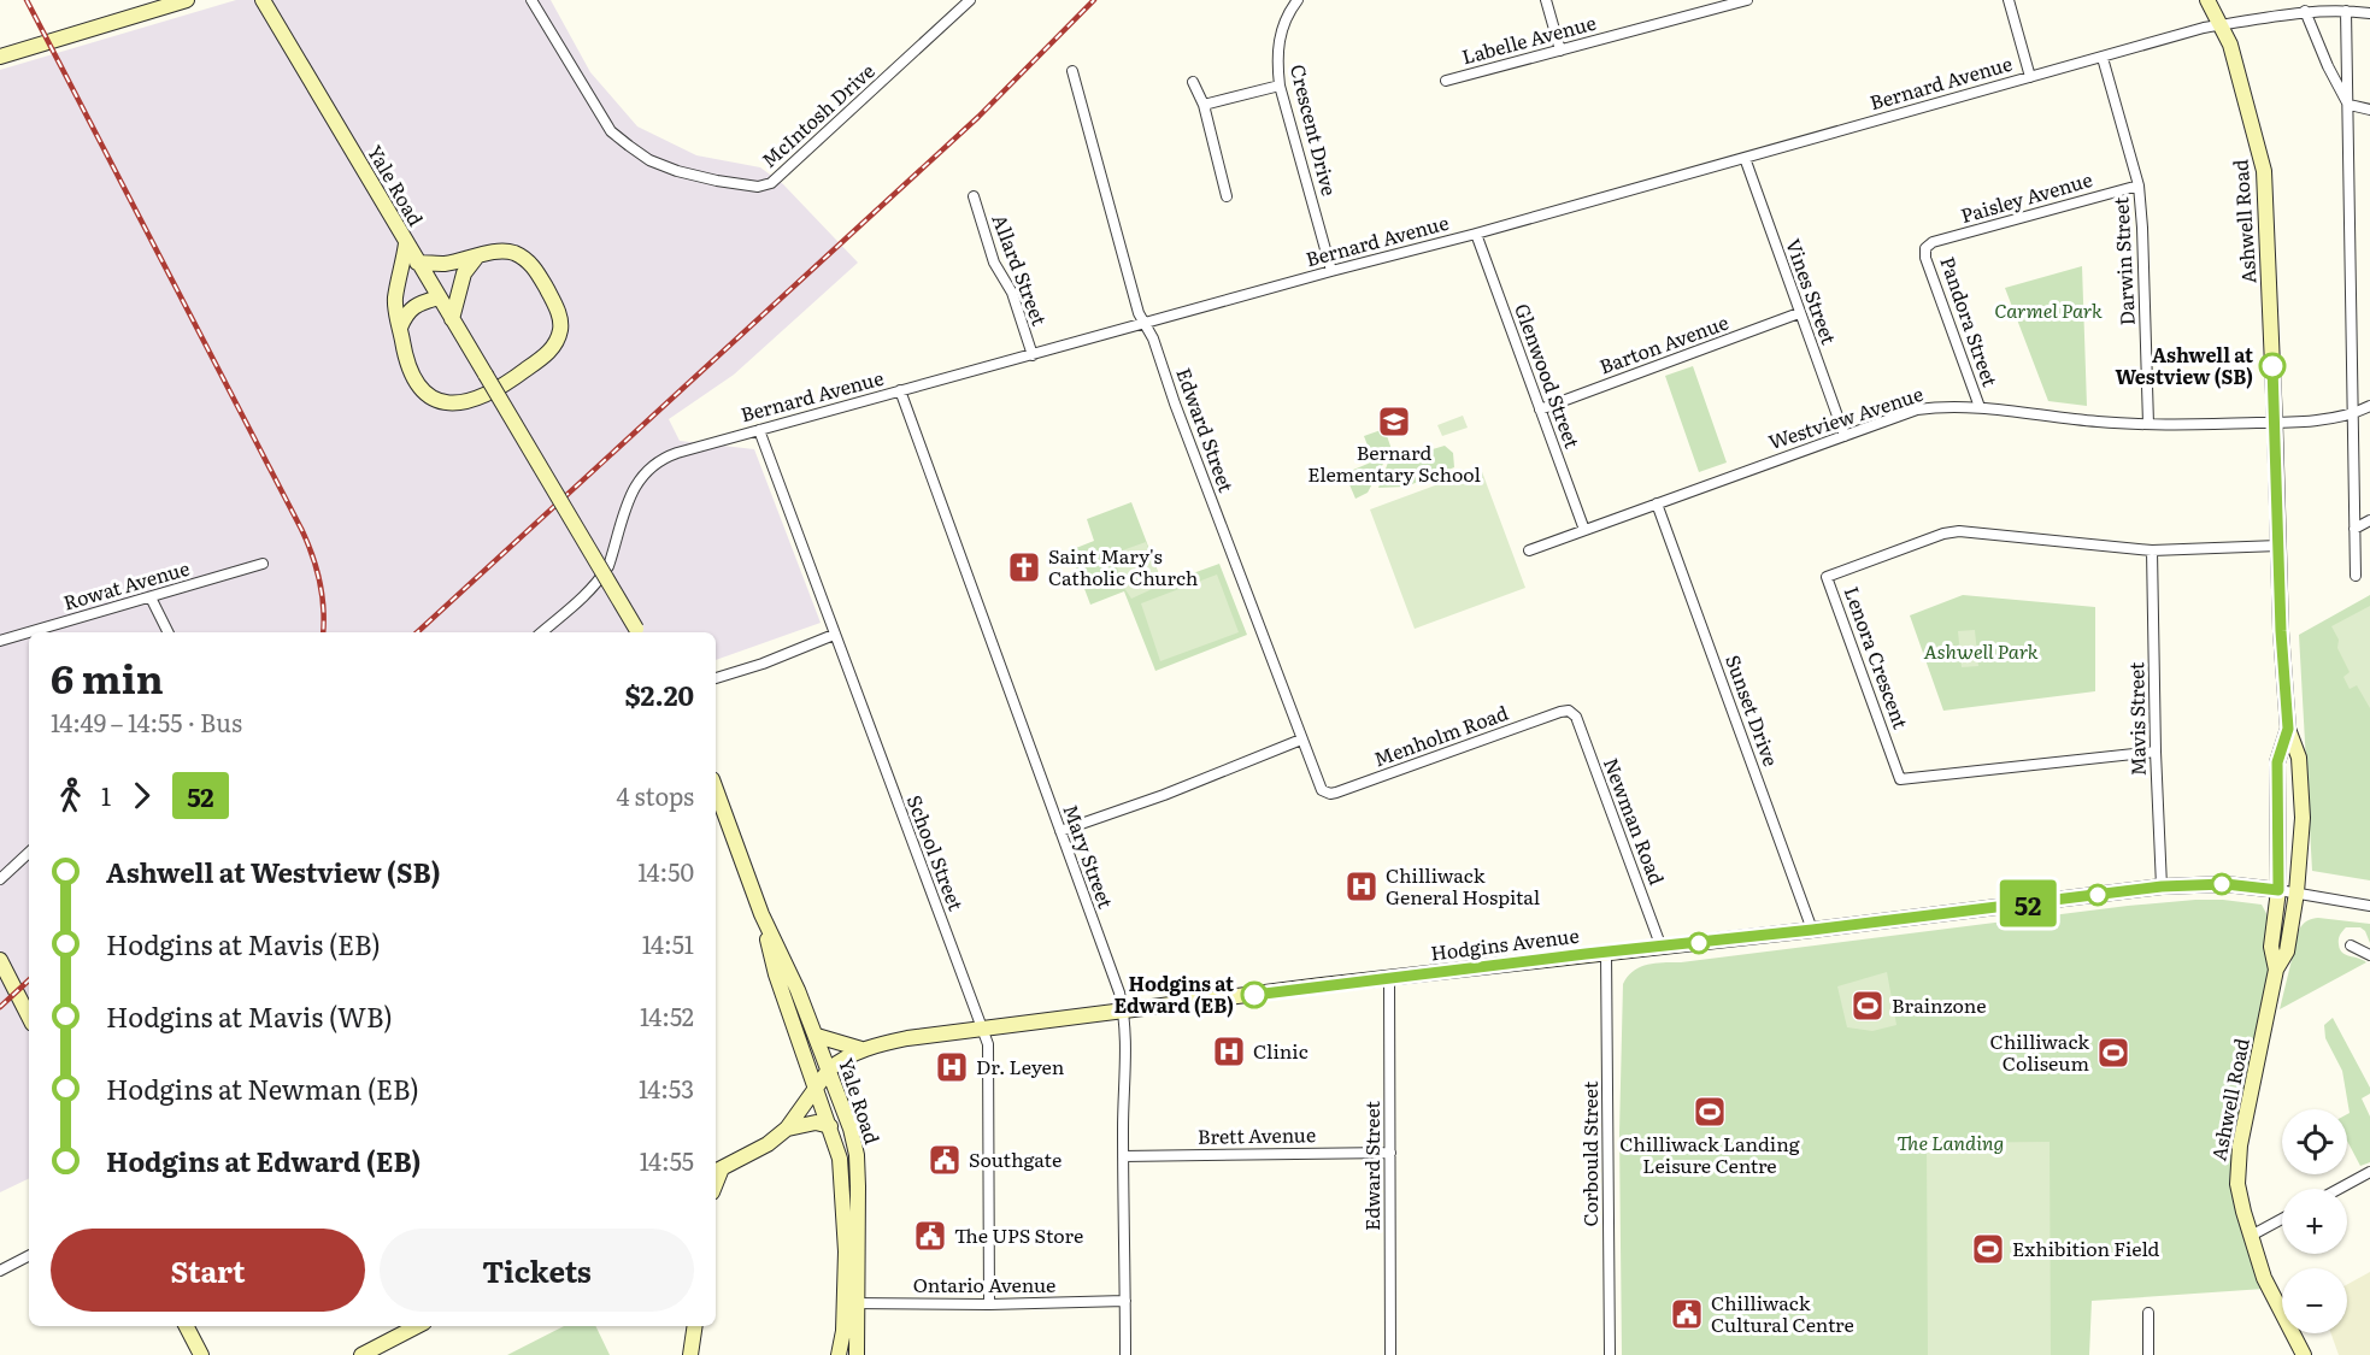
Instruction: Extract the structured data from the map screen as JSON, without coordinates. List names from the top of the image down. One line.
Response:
{"streets":{"street":["Labelle Avenue","Bernard Avenue","McIntosh Drive","Crescent Drive","Yale Road","Paisley Avenue","Ashwell Road","Darwin Street","Allard Street","Vines Street","Pandora Street","Barton Avenue","Glenwood Street","Westview Avenue","Edward Street","Rowat Avenue","Lenora Crescent","Sunset Drive","Mavis Street","Menholm Road","Newman Road","School Street","Mary Street","Hodgins Avenue","Brett Avenue","Corbould Street","Ontario Avenue"]},"crossings":[["Bernard Avenue","Crescent Drive"],["Bernard Avenue","Ashwell Road"],["Bernard Avenue","Darwin Street"],["Bernard Avenue","Allard Street"],["Bernard Avenue","Vines Street"],["Bernard Avenue","Glenwood Street"],["Bernard Avenue","Edward Street"],["Bernard Avenue","School Street"],["Bernard Avenue","Mary Street"],["Yale Road","Hodgins Avenue"],["Yale Road","Ontario Avenue"],["Paisley Avenue","Darwin Street"],["Paisley Avenue","Pandora Street"],["Ashwell Road","Westview Avenue"],["Ashwell Road","Lenora Crescent"],["Ashwell Road","Hodgins Avenue"],["Darwin Street","Westview Avenue"],["Vines Street","Barton Avenue"],["Vines Street","Westview Avenue"],["Pandora Street","Westview Avenue"],["Barton Avenue","Glenwood Street"],["Glenwood Street","Westview Avenue"],["Westview Avenue","Sunset Drive"],["Edward Street","Menholm Road"],["Edward Street","Hodgins Avenue"],["Edward Street","Brett Avenue"],["Lenora Crescent","Mavis Street"],["Sunset Drive","Hodgins Avenue"],["Mavis Street","Hodgins Avenue"],["Menholm Road","Newman Road"],["Newman Road","Hodgins Avenue"],["School Street","Hodgins Avenue"],["School Street","Ontario Avenue"],["Mary Street","Hodgins Avenue"],["Mary Street","Brett Avenue"],["Mary Street","Ontario Avenue"],["Hodgins Avenue","Corbould Street"]],"parks":["Carmel Park","Ashwell Park","The Landing"],"places":{"other":["Ashwell at Westview (SB)","Hodgins at Edward (EB)"],"school or university":["Bernard Elementary School"],"church":["Saint Mary's Catholic Church"],"hospital":["Chilliwack General Hospital","Clinic","Dr. Leyen"],"sports":["Brainzone","Chilliwack Coliseum","Chilliwack Landing Leisure Centre","Exhibition Field"],"public building":["Southgate","The UPS Store","Chilliwack Cultural Centre"]},"lines":["bus line 52"],"page":{"on_map":"52","heading":["6 min","14:49 – 14:55 · Bus","$2.20"],"legs":["1","52","4 stops"],"list":[{"name":"Ashwell at Westview (SB)","value":"14:50"},{"name":"Hodgins at Mavis (EB)","value":"14:51"},{"name":"Hodgins at Mavis (WB)","value":"14:52"},{"name":"Hodgins at Newman (EB)","value":"14:53"},{"name":"Hodgins at Edward (EB)","value":"14:55"}],"map_buttons":["+","−"],"buttons":["Start","Tickets"]}}
